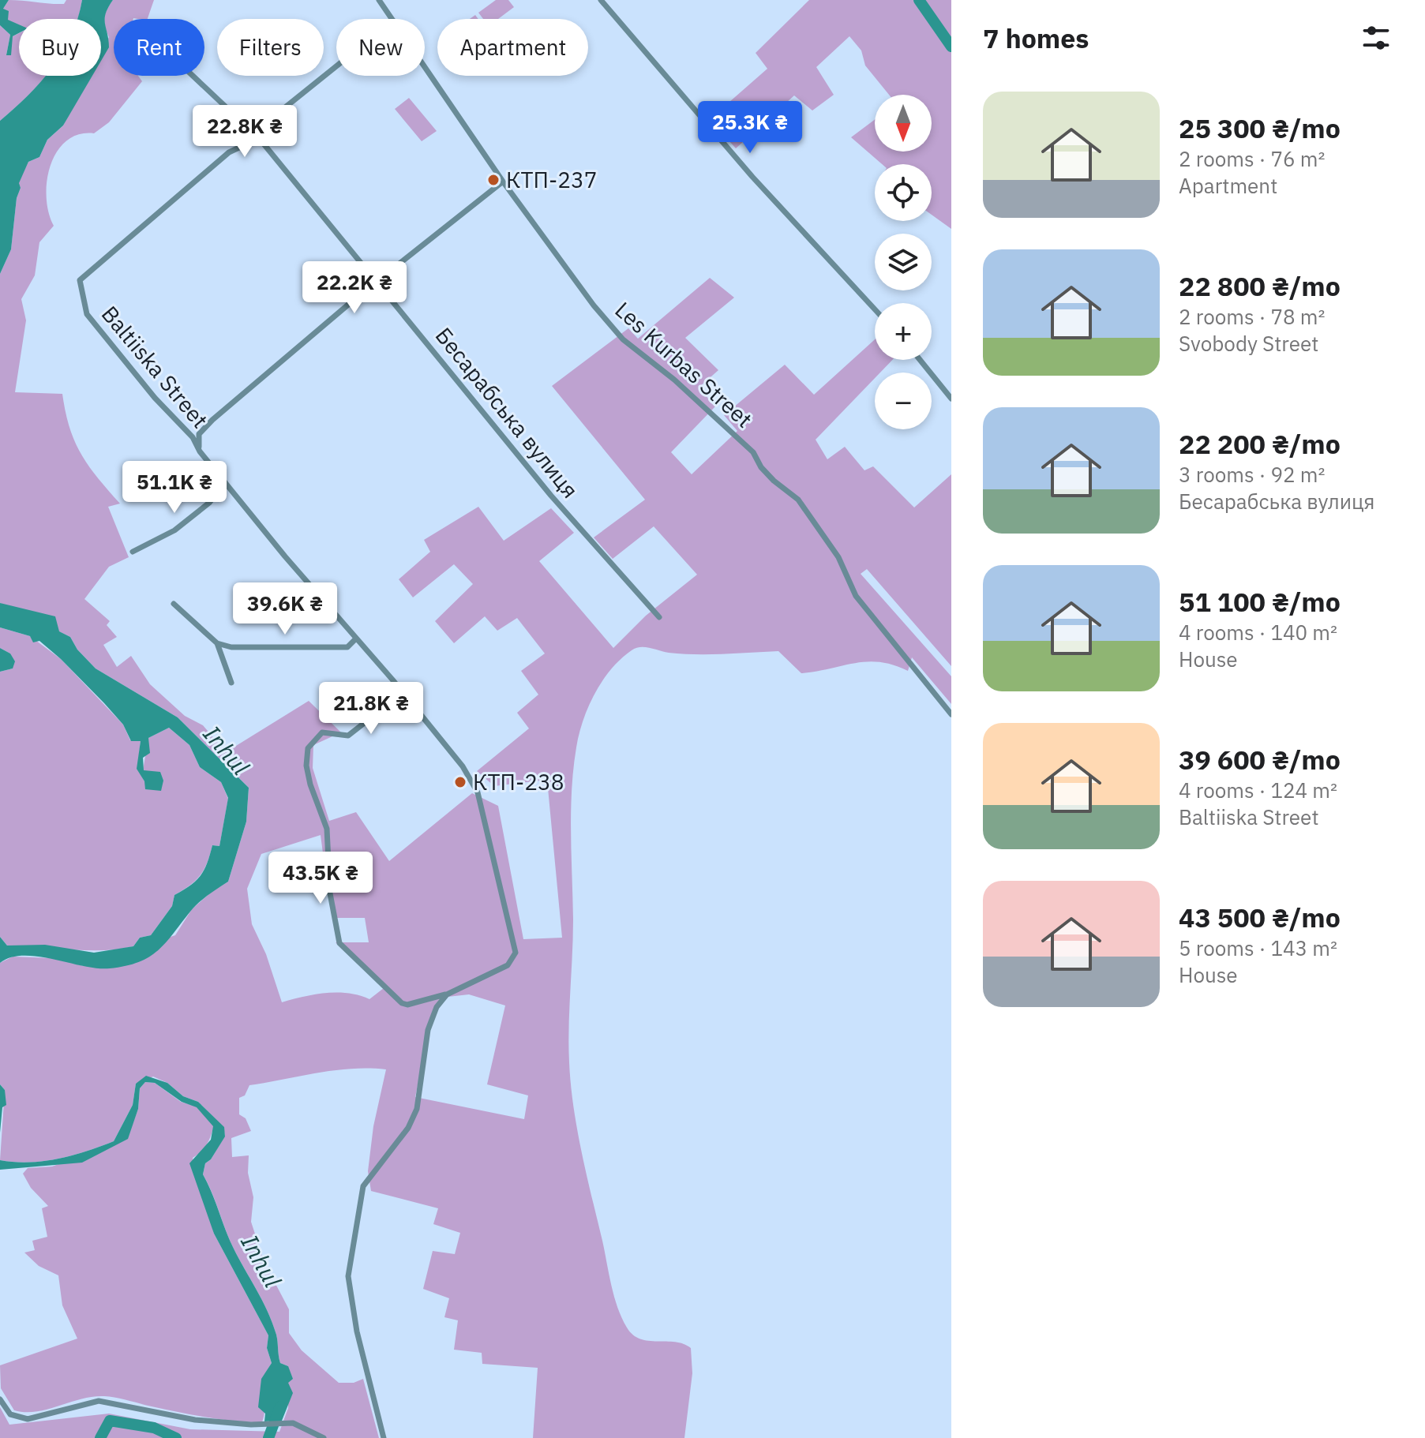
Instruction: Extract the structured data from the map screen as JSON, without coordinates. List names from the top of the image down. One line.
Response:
{"streets":{"street":["Les Kurbas Street","Baltiiska Street","Бесарабська вулиця"]},"crossings":[["Baltiiska Street","Бесарабська вулиця"]],"water":["Inhul"],"places":["КТП-237","КТП-238"],"north":"bottom","page":{"heading":"7 homes","chip":["Buy","Rent","Filters","New","Apartment"],"list":[{"name":"25 300 ₴/mo","note":"2 rooms · 76 m² · Apartment"},{"name":"22 800 ₴/mo","note":"2 rooms · 78 m² · Svobody Street"},{"name":"22 200 ₴/mo","note":"3 rooms · 92 m² · Бесарабська вулиця"},{"name":"51 100 ₴/mo","note":"4 rooms · 140 m² · House"},{"name":"39 600 ₴/mo","note":"4 rooms · 124 m² · Baltiiska Street"},{"name":"43 500 ₴/mo","note":"5 rooms · 143 m² · House"}],"map_buttons":["+","−"],"price":["25.3K ₴","22.8K ₴","22.2K ₴","51.1K ₴","39.6K ₴","21.8K ₴","43.5K ₴"]}}
